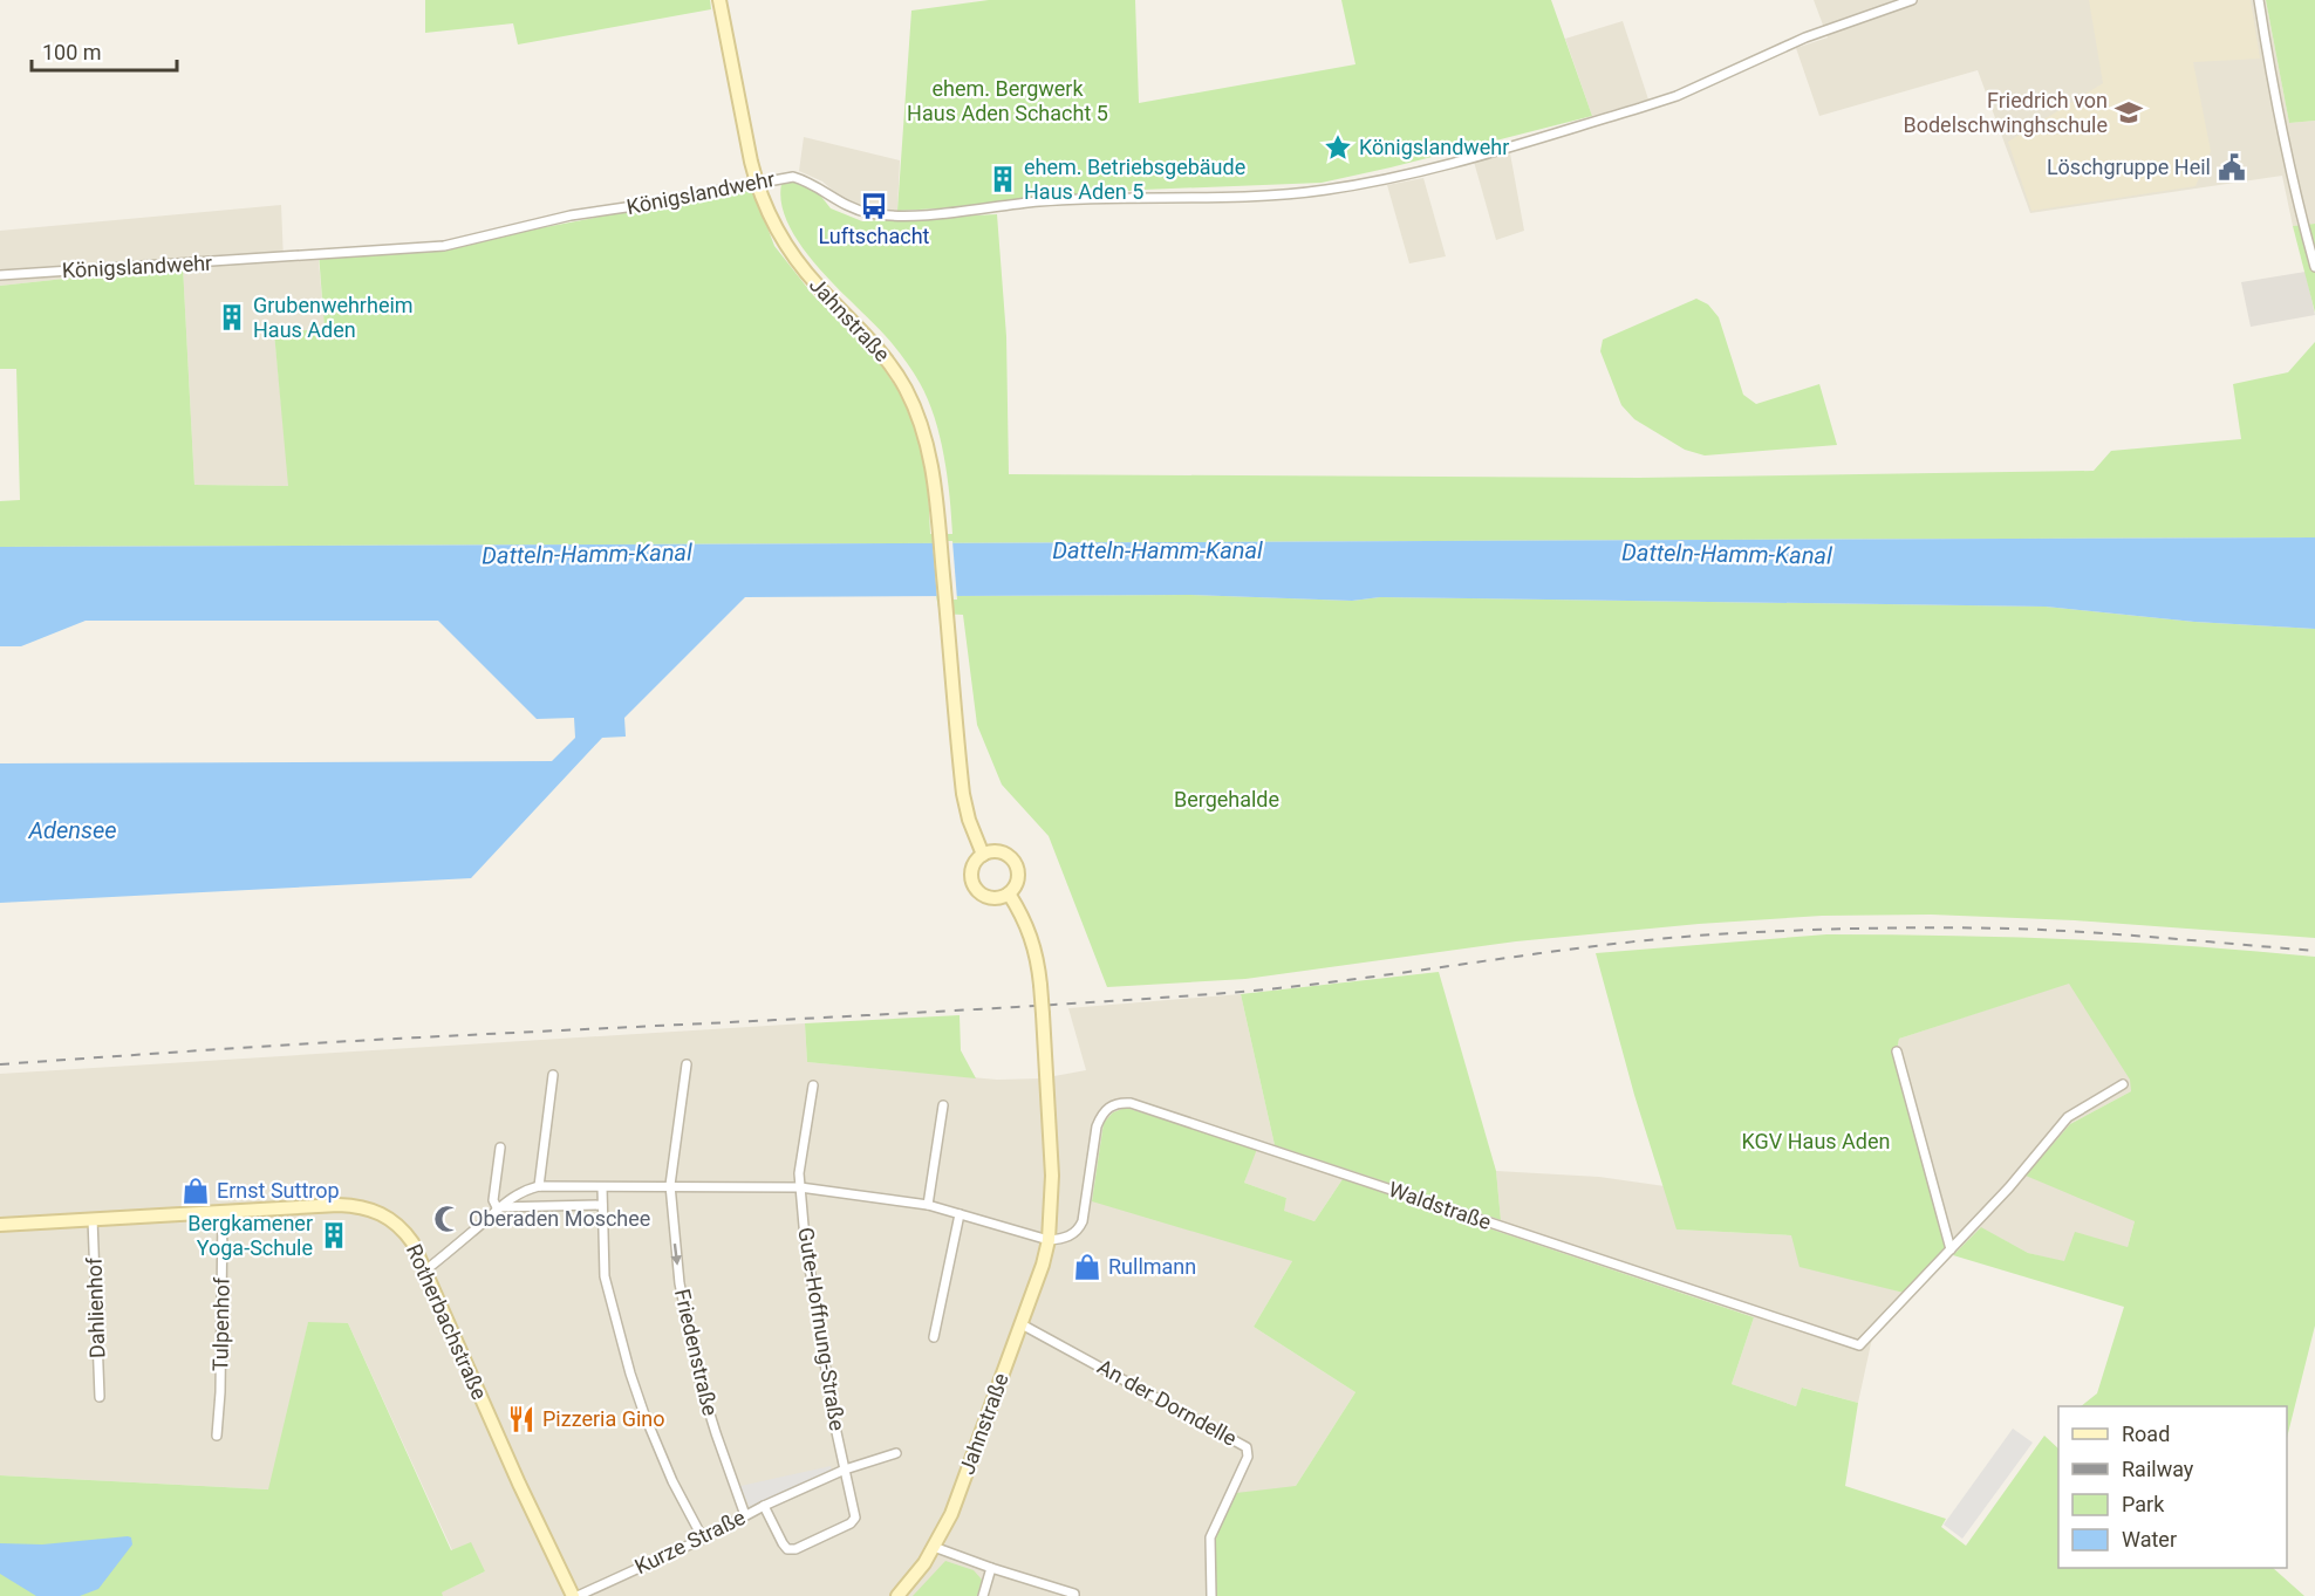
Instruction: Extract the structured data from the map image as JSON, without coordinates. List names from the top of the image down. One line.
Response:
{"streets":{"main road":["Jahnstraße","Rotherbachstraße"],"street":["Königslandwehr","Waldstraße","Dahlienhof","Tulpenhof","Gute-Hoffnung-Straße","Friedenstraße","An der Dorndelle","Kurze Straße"]},"crossings":[["Königslandwehr","Jahnstraße"],["Jahnstraße","Waldstraße"],["Jahnstraße","An der Dorndelle"],["Dahlienhof","Rotherbachstraße"],["Rotherbachstraße","Tulpenhof"],["Rotherbachstraße","Kurze Straße"],["Gute-Hoffnung-Straße","Kurze Straße"],["Friedenstraße","Kurze Straße"]],"water":["Datteln-Hamm-Kanal","Adensee"],"parks":["ehem. Bergwerk Haus Aden Schacht 5","Bergehalde","KGV Haus Aden"],"places":{"school or university":["Friedrich von Bodelschwinghschule"],"place":["Königslandwehr"],"public building":["Löschgruppe Heil"],"building":["ehem. Betriebsgebäude Haus Aden 5","Grubenwehrheim Haus Aden","Bergkamener Yoga-Schule"],"bus stop":["Luftschacht"],"shop":["Ernst Suttrop","Rullmann"],"mosque":["Oberaden Moschee"],"restaurant":["Pizzeria Gino"]},"legend":["Road","Railway","Park","Water"],"scale_bar":"100 m"}
